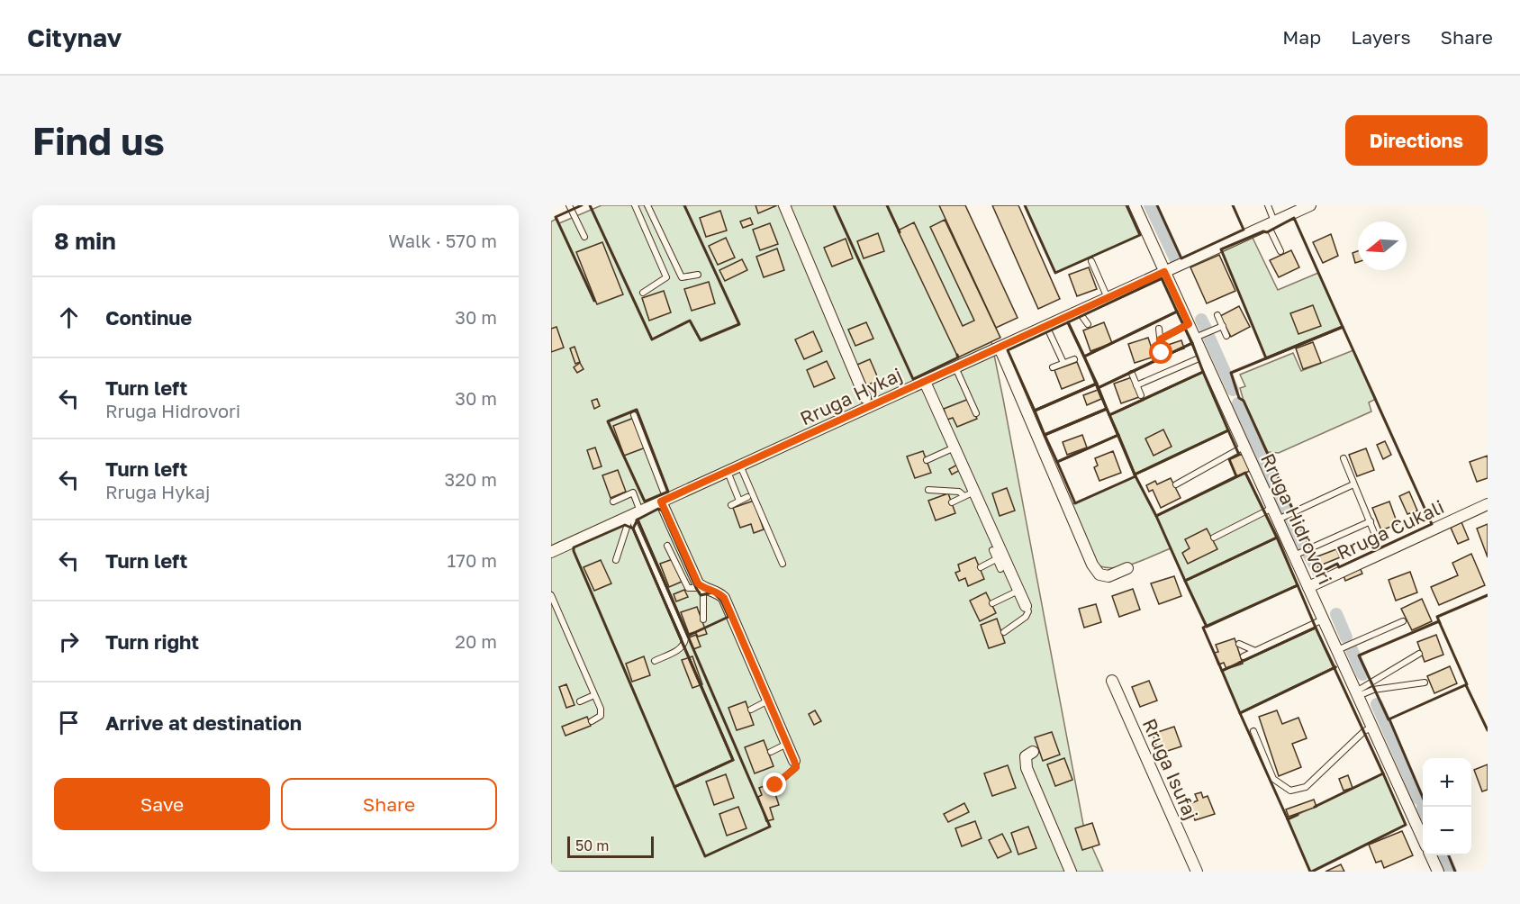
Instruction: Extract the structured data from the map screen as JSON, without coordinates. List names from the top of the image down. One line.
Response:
{"streets":{"street":["Rruga Hykaj","Rruga Hidrovori","Rruga Cukali","Rruga Isufaj"]},"crossings":[["Rruga Hykaj","Rruga Hidrovori"],["Rruga Hidrovori","Rruga Cukali"]],"scale_bar":"50 m","north":"left","page":{"header":"Citynav","nav":["Map","Layers","Share"],"buttons":["Directions",["Save","Share"]],"title":"Find us","heading":["8 min","Walk · 570 m"],"list":[["Continue","30 m"],["Turn left","Rruga Hidrovori","30 m"],["Turn left","Rruga Hykaj","320 m"],["Turn left","170 m"],["Turn right","20 m"],"Arrive at destination"],"map_buttons":["+","−"],"scale":"50 m"}}
